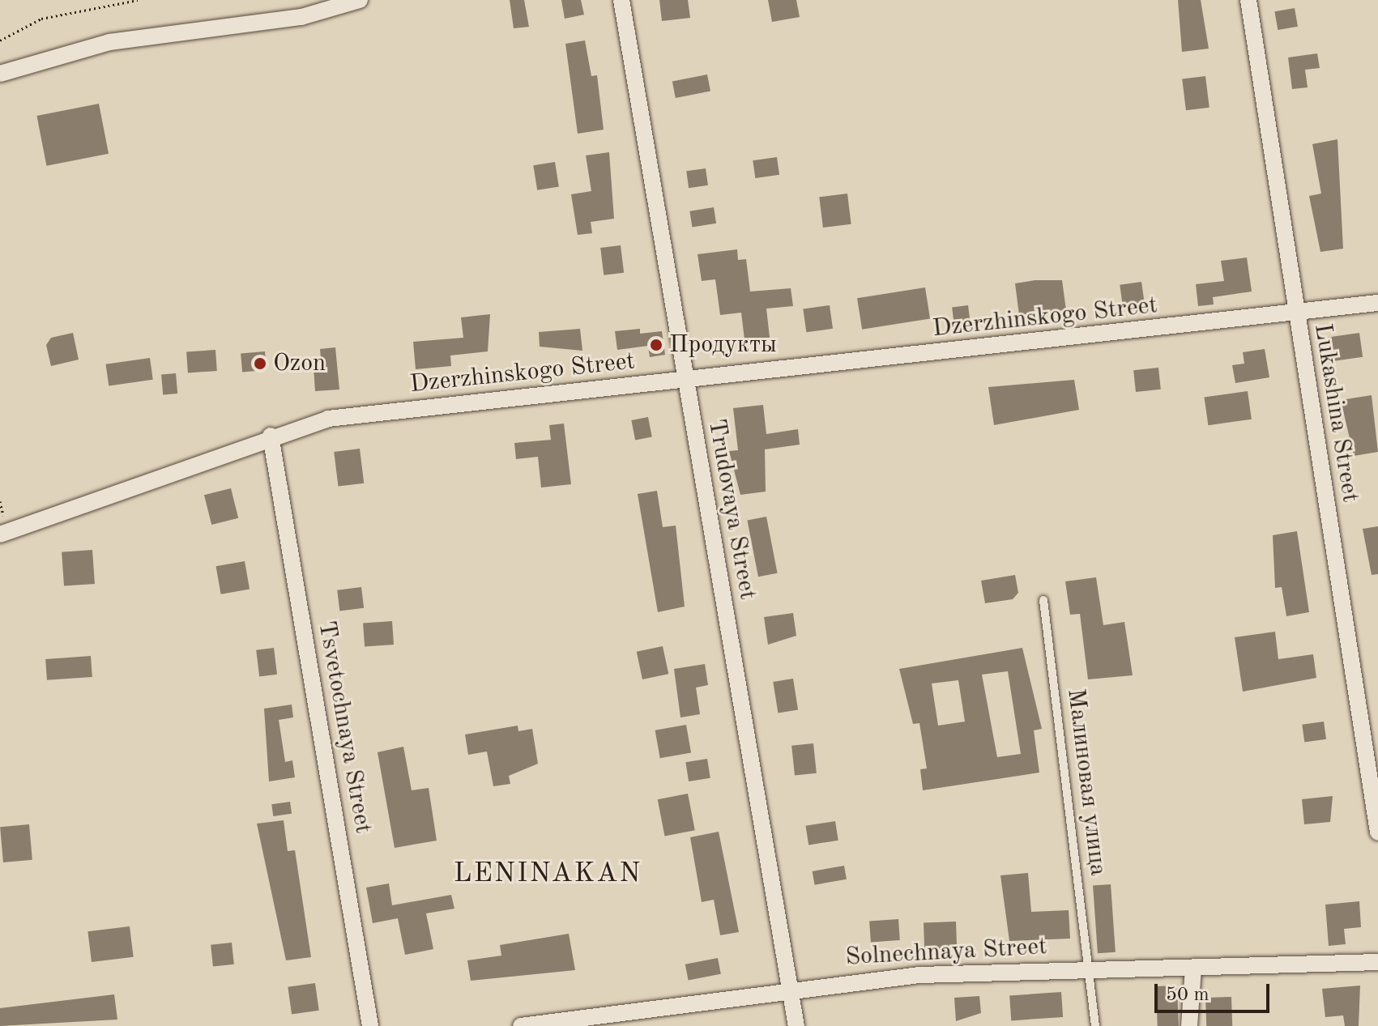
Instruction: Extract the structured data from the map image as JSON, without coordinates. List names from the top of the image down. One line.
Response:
{"streets":{"street":["Dzerzhinskogo Street","Lukashina Street","Trudovaya Street","Tsvetochnaya Street","Solnechnaya Street"],"lane":["Малиновая улица"]},"crossings":[["Dzerzhinskogo Street","Lukashina Street"],["Dzerzhinskogo Street","Trudovaya Street"],["Dzerzhinskogo Street","Tsvetochnaya Street"],["Trudovaya Street","Solnechnaya Street"],["Малиновая улица","Solnechnaya Street"]],"districts":["LENINAKAN"],"places":["Продукты","Ozon"],"scale_bar":"50 m"}
